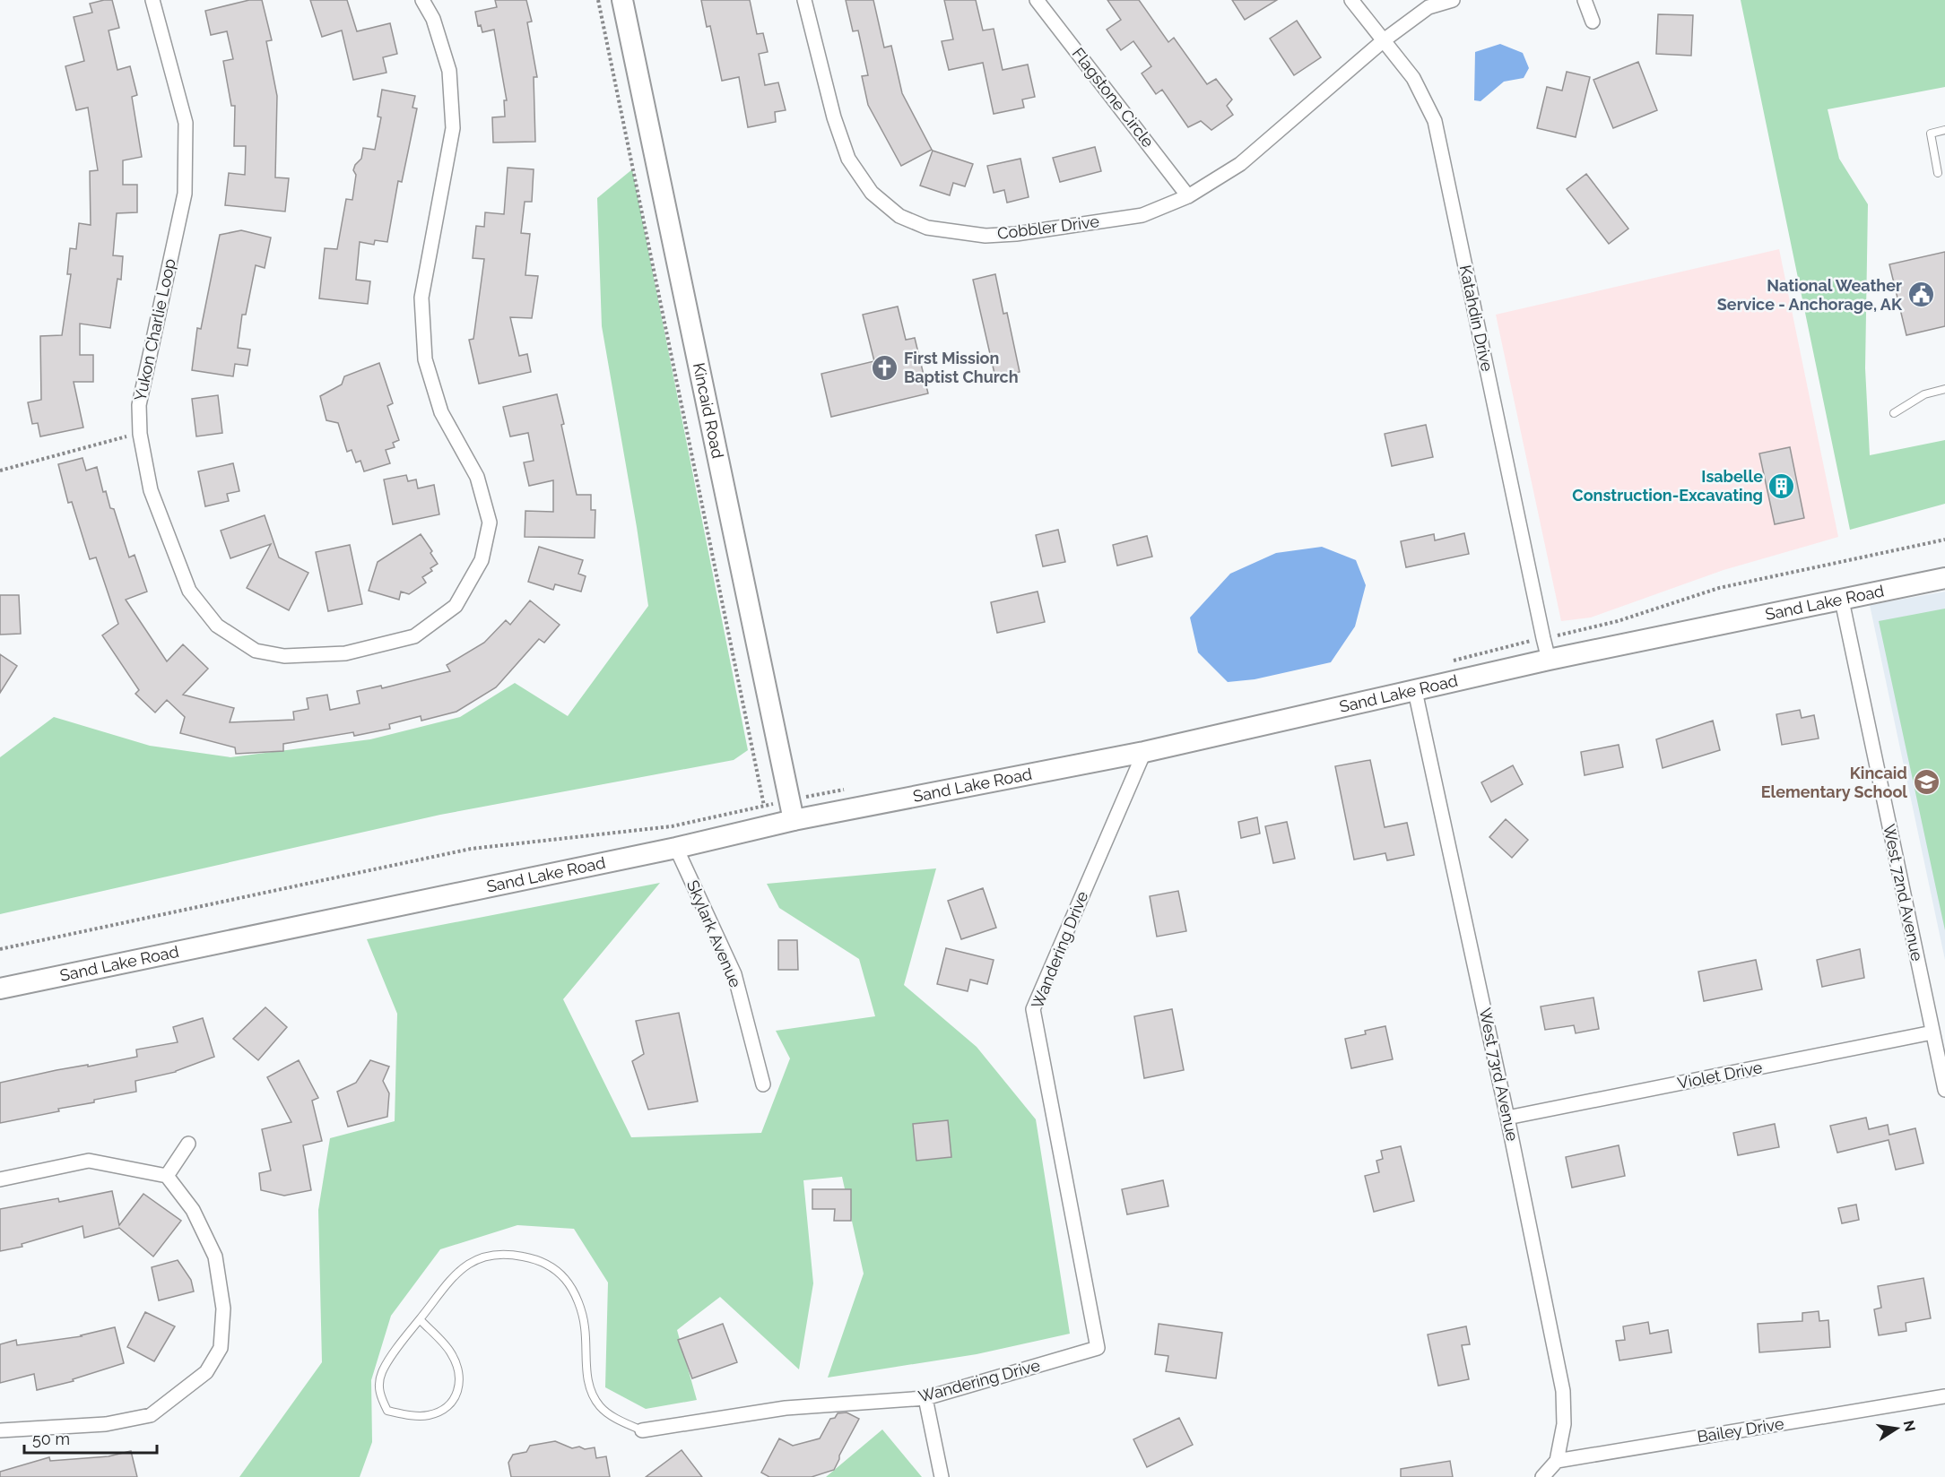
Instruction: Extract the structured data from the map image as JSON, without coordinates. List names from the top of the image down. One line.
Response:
{"streets":{"main road":["Kincaid Road","Sand Lake Road"],"street":["Flagstone Circle","Cobbler Drive","Katahdin Drive","Yukon Charlie Loop","West 72nd Avenue","Skylark Avenue","Wandering Drive","West 73rd Avenue","Violet Drive","Bailey Drive"]},"crossings":[["Flagstone Circle","Cobbler Drive"],["Cobbler Drive","Katahdin Drive"],["Katahdin Drive","Sand Lake Road"],["Kincaid Road","Sand Lake Road"],["Sand Lake Road","West 72nd Avenue"],["Sand Lake Road","Skylark Avenue"],["Sand Lake Road","Wandering Drive"],["Sand Lake Road","West 73rd Avenue"],["West 72nd Avenue","Violet Drive"],["West 73rd Avenue","Violet Drive"],["West 73rd Avenue","Bailey Drive"]],"places":{"public building":["National Weather Service - Anchorage, AK"],"church":["First Mission Baptist Church"],"building":["Isabelle Construction-Excavating"],"school or university":["Kincaid Elementary School"]},"scale_bar":"50 m","north":"right"}
